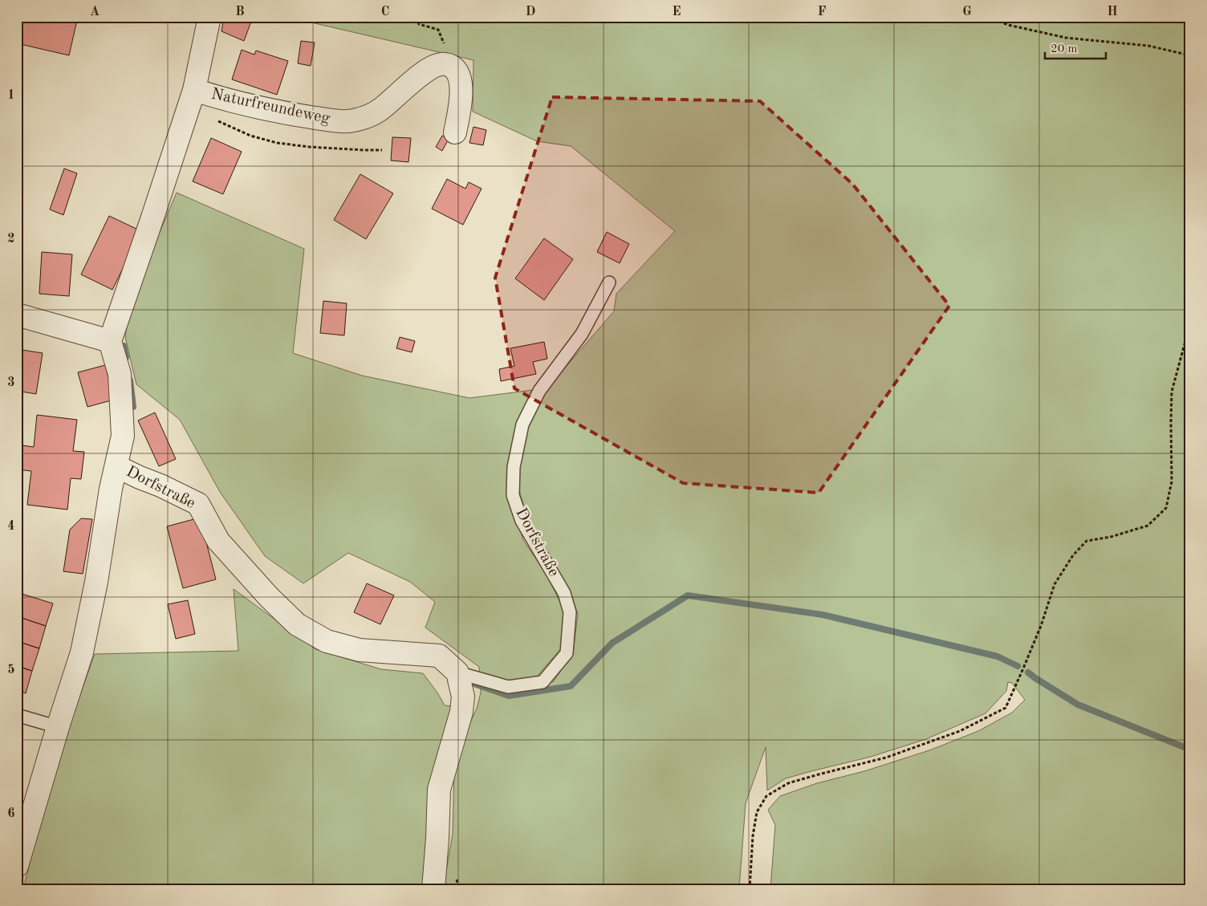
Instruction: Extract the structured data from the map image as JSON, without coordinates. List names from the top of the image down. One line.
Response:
{"streets":{"street":["Naturfreundeweg","Dorfstraße"]},"crossings":[["Naturfreundeweg","Dorfstraße"]],"scale_bar":"20 m","grid":{"columns":["A","B","C","D","E","F","G","H"],"rows":["1","2","3","4","5","6"]}}
